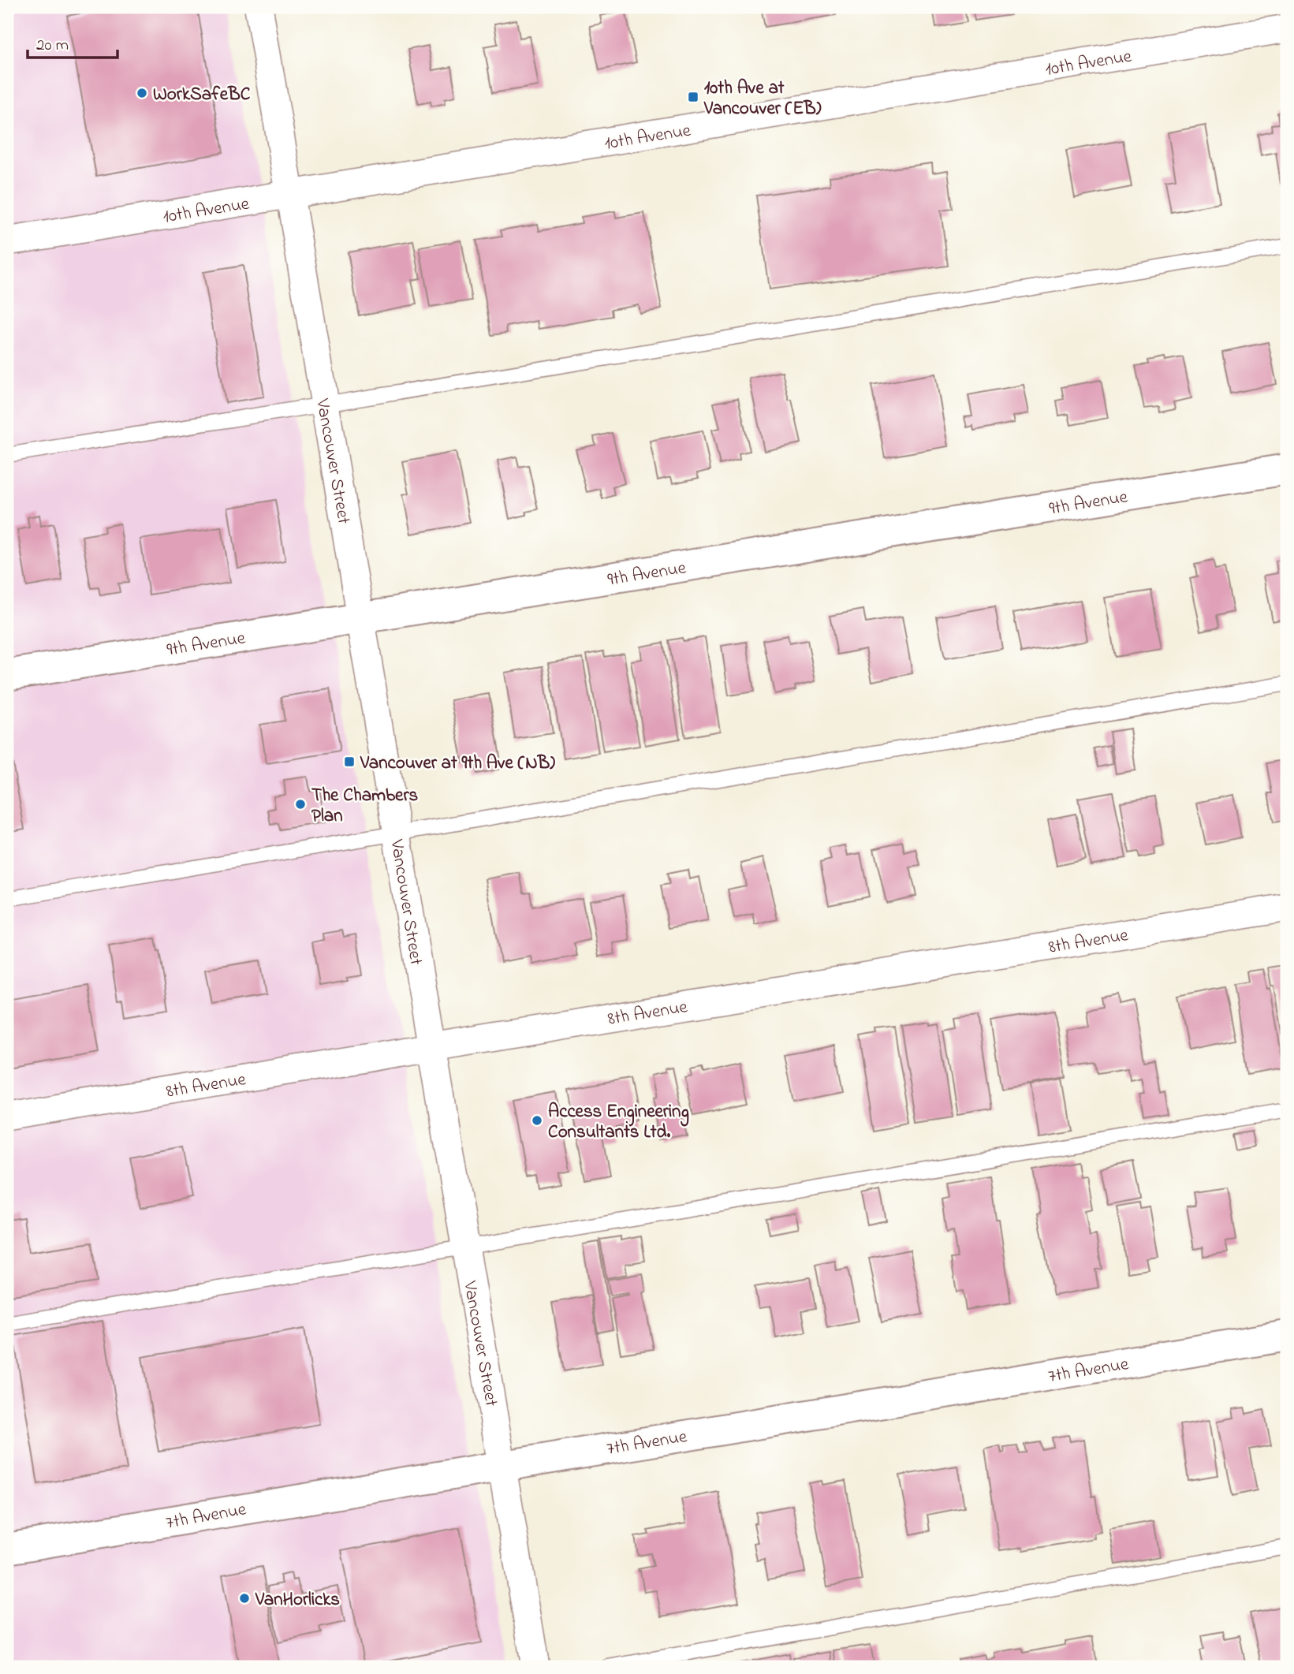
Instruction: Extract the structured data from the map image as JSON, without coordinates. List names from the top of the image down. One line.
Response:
{"streets":{"street":["10th Avenue","Vancouver Street","9th Avenue","8th Avenue","7th Avenue"]},"crossings":[["10th Avenue","Vancouver Street"],["Vancouver Street","9th Avenue"],["Vancouver Street","8th Avenue"],["Vancouver Street","7th Avenue"]],"places":{"other":["WorkSafeBC","The Chambers Plan","Access Engineering Consultants Ltd.","VanHorlicks"],"transit":["10th Ave at Vancouver (EB)","Vancouver at 9th Ave (NB)"]},"scale_bar":"20 m"}
